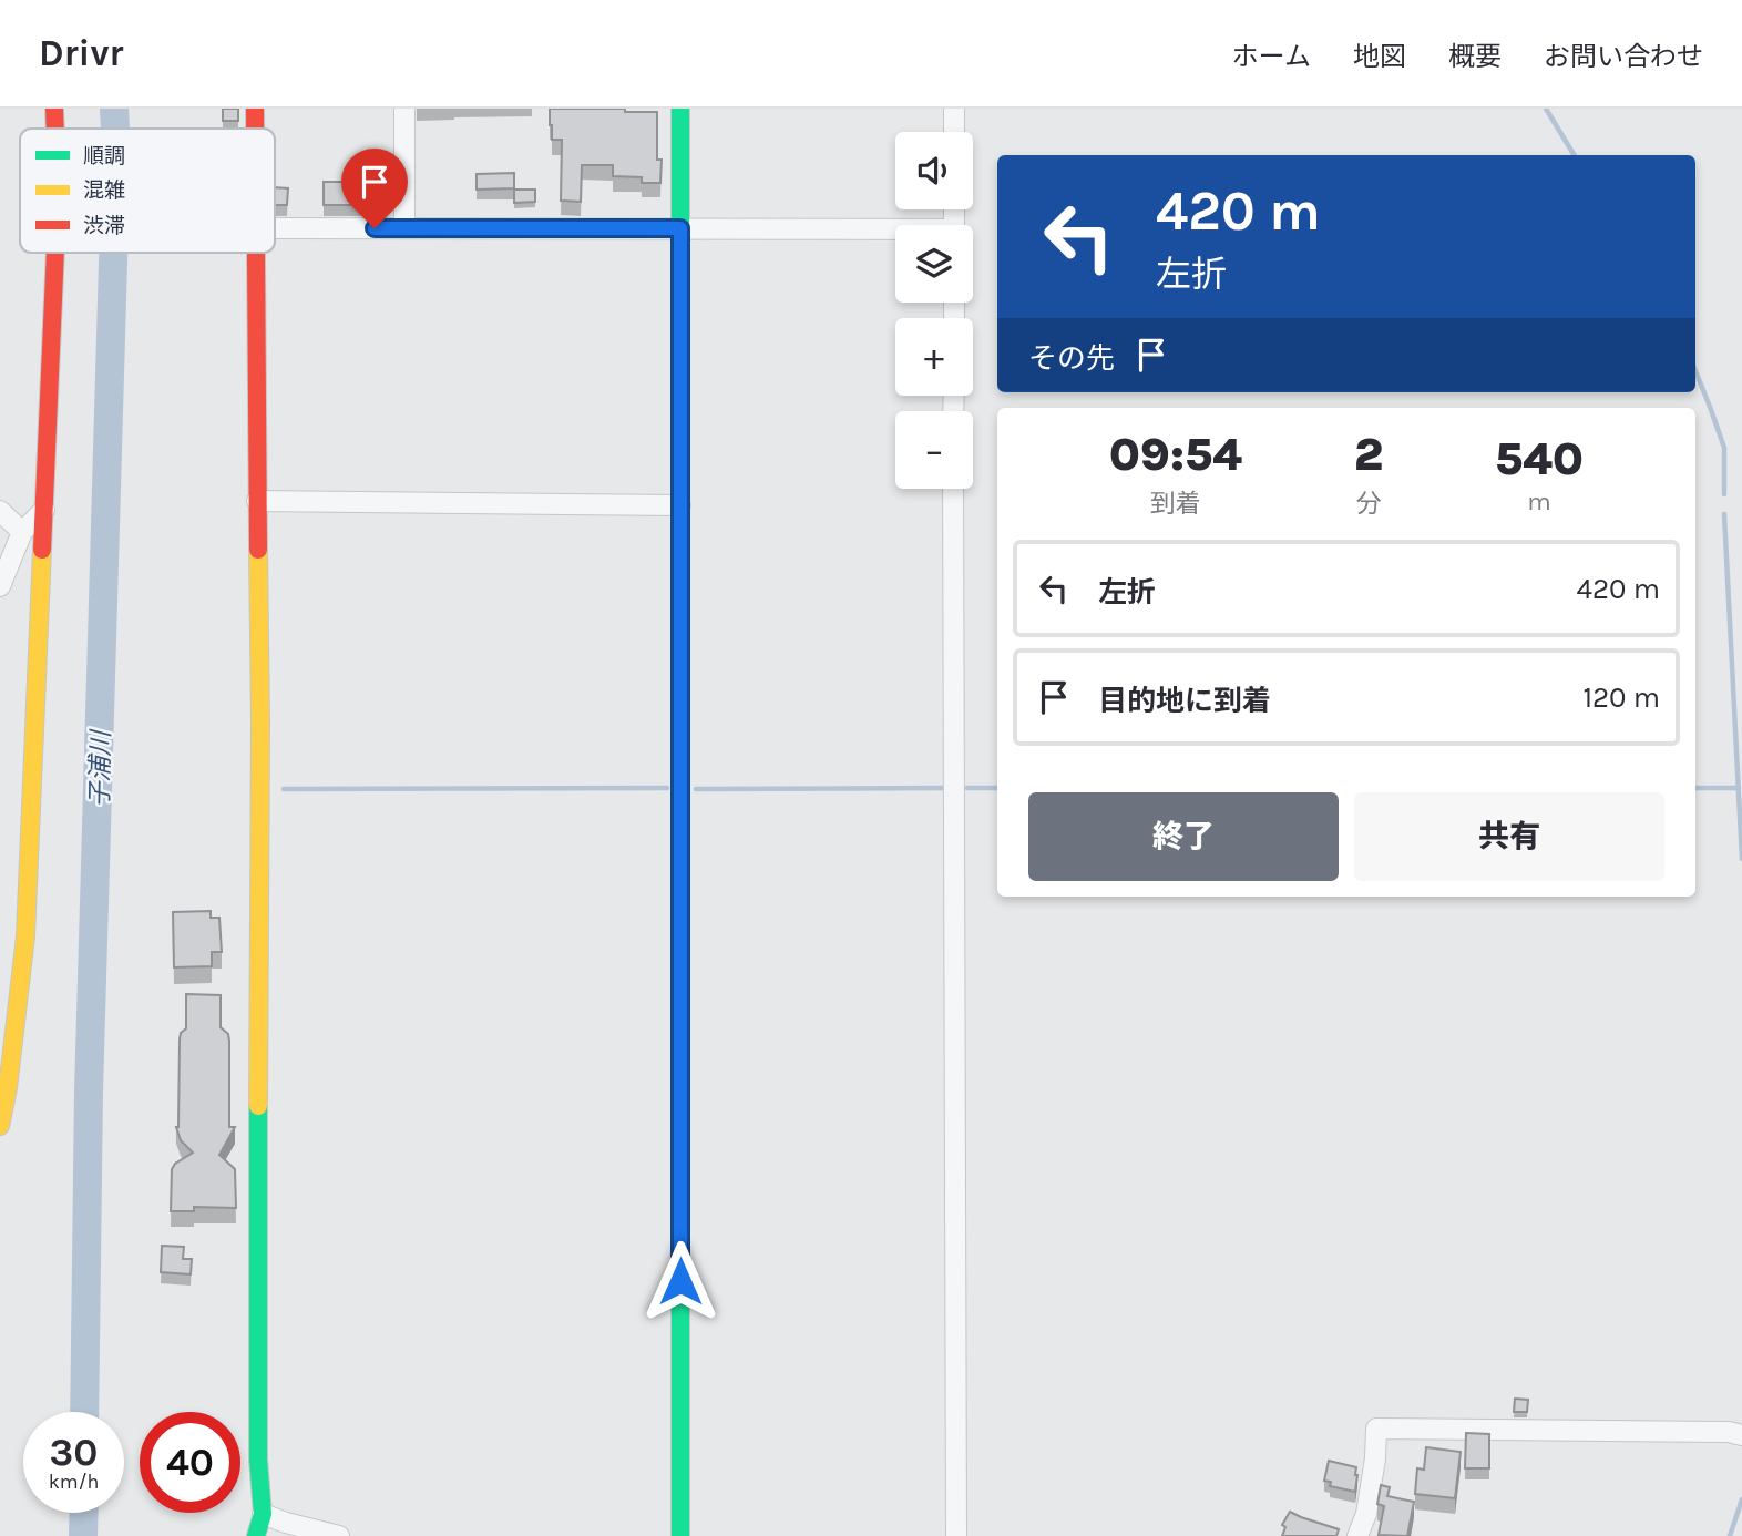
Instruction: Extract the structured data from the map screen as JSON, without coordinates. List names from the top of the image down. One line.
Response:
{"water":["子浦川"],"legend":["順調","混雑","渋滞"],"page":{"header":"Drivr","nav":["ホーム","地図","概要","お問い合わせ"],"map_buttons":["+","−"],"turn":["420 m","左折"],"then":"その先","eta":["09:54","到着","2","分","540","m"],"list":[{"name":"左折","value":"420 m"},{"name":"目的地に到着","value":"120 m"}],"buttons":["終了","共有"],"speed":"30 km/h","limit":"40"}}
